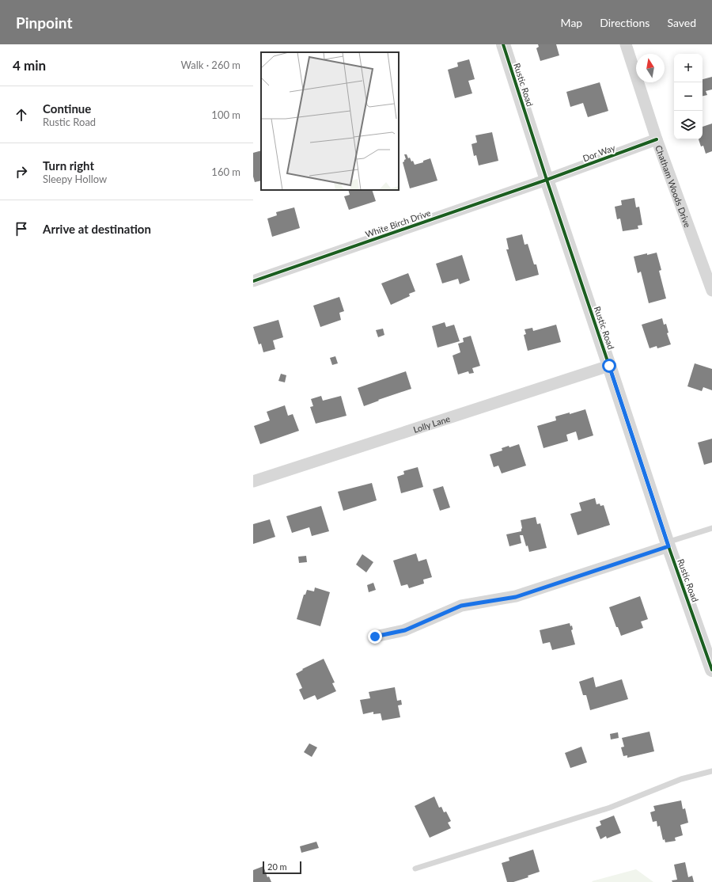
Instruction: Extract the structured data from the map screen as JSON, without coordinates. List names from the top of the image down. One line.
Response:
{"streets":{"street":["Rustic Road","Dor Way","Chatham Woods Drive","White Birch Drive","Lolly Lane"]},"crossings":[["Rustic Road","Dor Way"],["Rustic Road","White Birch Drive"],["Rustic Road","Lolly Lane"],["Dor Way","Chatham Woods Drive"],["Dor Way","White Birch Drive"]],"scale_bar":"20 m","north":"top","page":{"header":"Pinpoint","nav":["Map","Directions","Saved"],"heading":["4 min","Walk · 260 m"],"map_buttons":["+","−"],"list":[["Continue","Rustic Road","100 m"],["Turn right","Sleepy Hollow","160 m"],"Arrive at destination"],"scale":"20 m"}}
